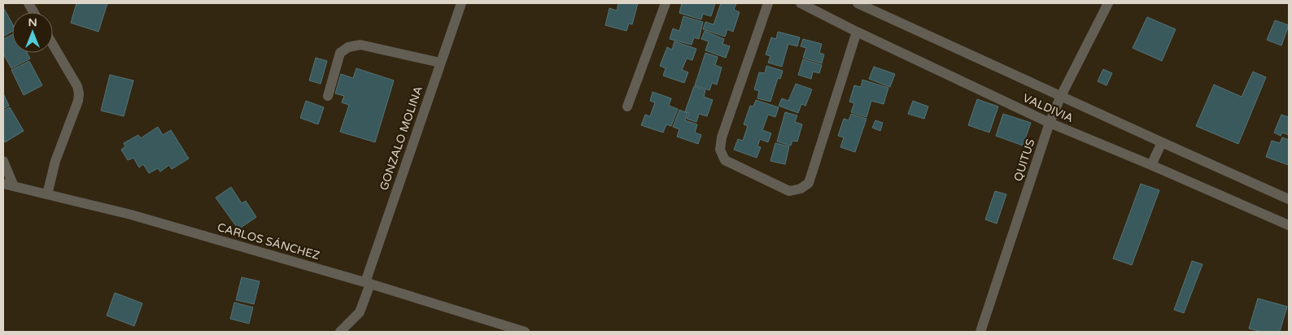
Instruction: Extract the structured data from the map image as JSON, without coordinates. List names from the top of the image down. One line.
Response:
{"streets":{"street":["VALDIVIA","GONZALO MOLINA","QUITUS","CARLOS SÁNCHEZ"]},"crossings":[["VALDIVIA","QUITUS"],["GONZALO MOLINA","CARLOS SÁNCHEZ"]],"north":"top"}
